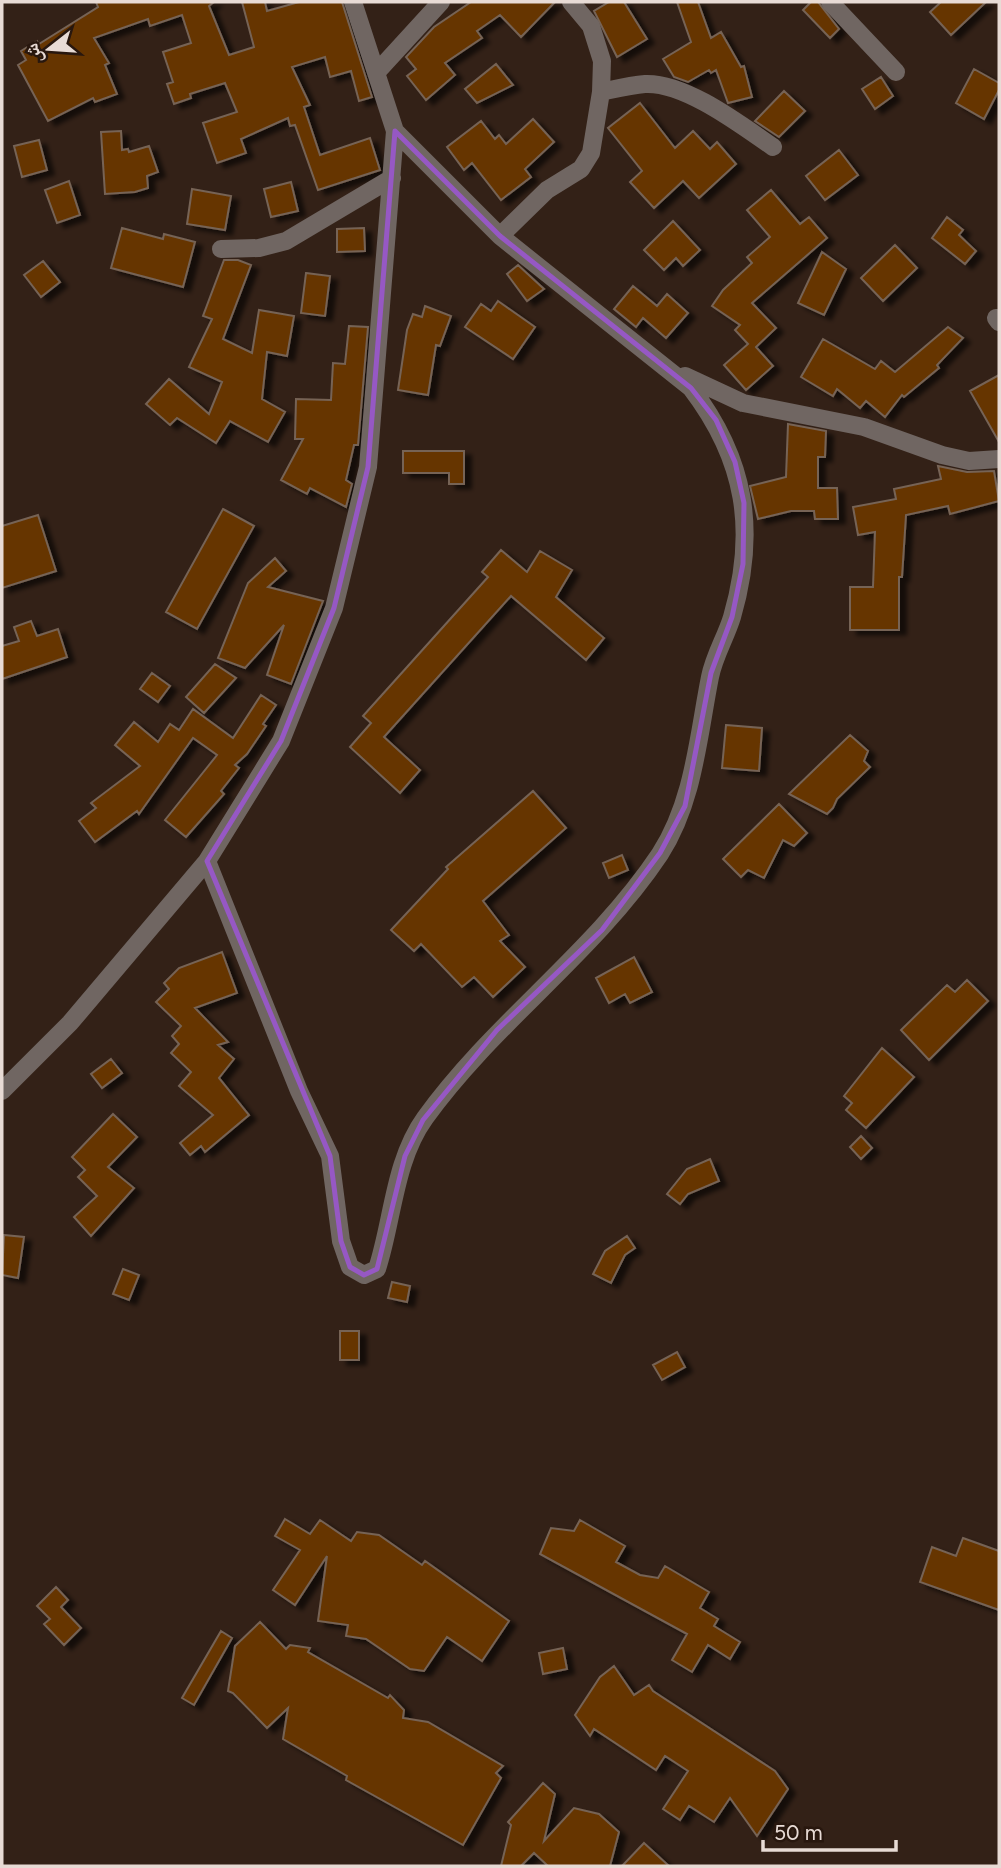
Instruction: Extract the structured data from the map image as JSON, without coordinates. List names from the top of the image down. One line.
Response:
{"scale_bar":"50 m","north":"left"}
